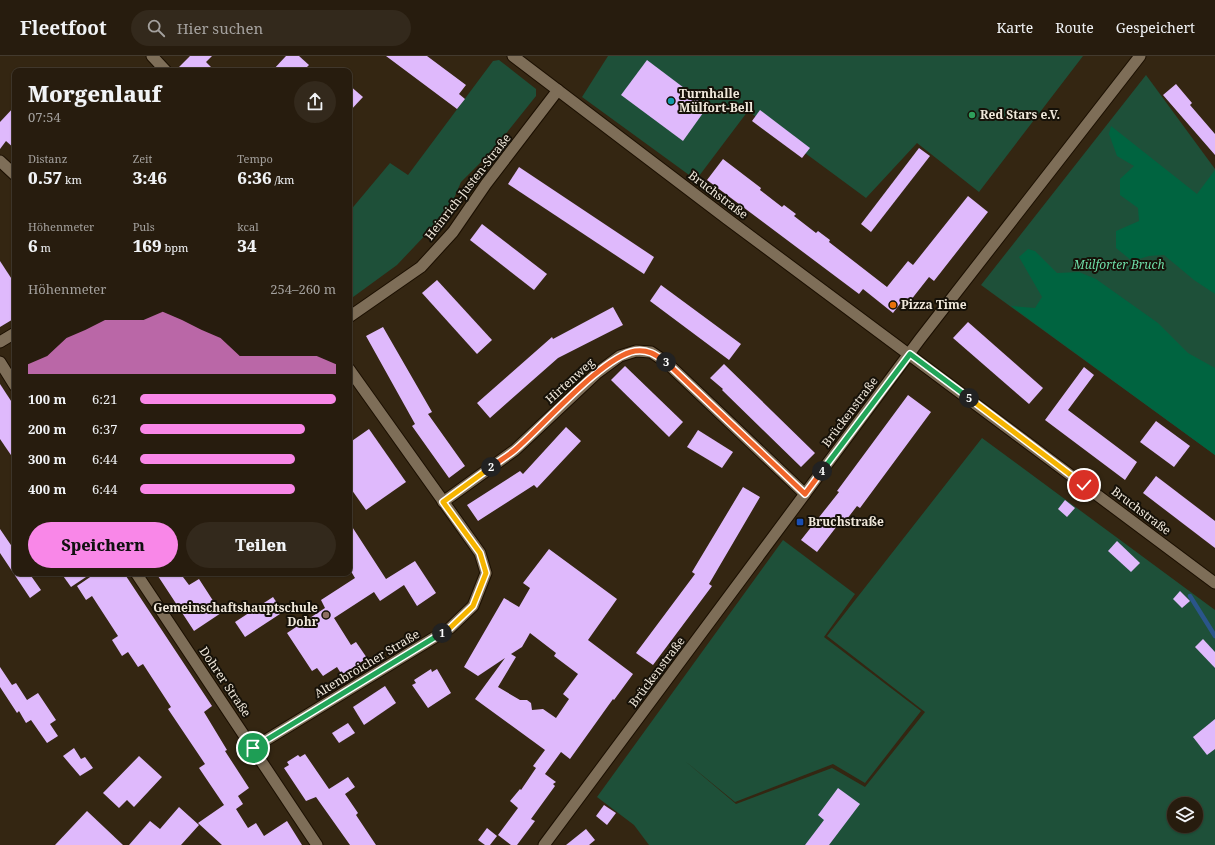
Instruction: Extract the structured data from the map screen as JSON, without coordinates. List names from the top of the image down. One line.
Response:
{"streets":{"street":["Heinrich-Justen-Straße","Bruchstraße","Hirtenweg","Brückenstraße","Altenbroicher Straße","Dohrer Straße"]},"crossings":[["Heinrich-Justen-Straße","Bruchstraße"],["Bruchstraße","Brückenstraße"],["Hirtenweg","Brückenstraße"],["Hirtenweg","Altenbroicher Straße"],["Altenbroicher Straße","Dohrer Straße"]],"parks":["Mülforter Bruch"],"places":{"other":["Turnhalle Mülfort-Bell","Red Stars e.V.","Pizza Time","Gemeinschaftshauptschule Dohr"],"transit":["Bruchstraße"]},"page":{"header":"Fleetfoot","search":"Hier suchen","nav":["Karte","Route","Gespeichert"],"heading":["Morgenlauf","07:54"],"stats":[["Distanz","0.57 km"],["Zeit","3:46"],["Tempo","6:36 /km"],["Höhenmeter","6 m"],["Puls","169 bpm"],["kcal","34"]],"chart":["Höhenmeter","254–260 m"],"pins":["3","5","2","4","1"],"list":[{"name":"100 m","note":"6:21"},{"name":"200 m","note":"6:37"},{"name":"300 m","note":"6:44"},{"name":"400 m","note":"6:44"}],"buttons":["Speichern","Teilen"]}}
